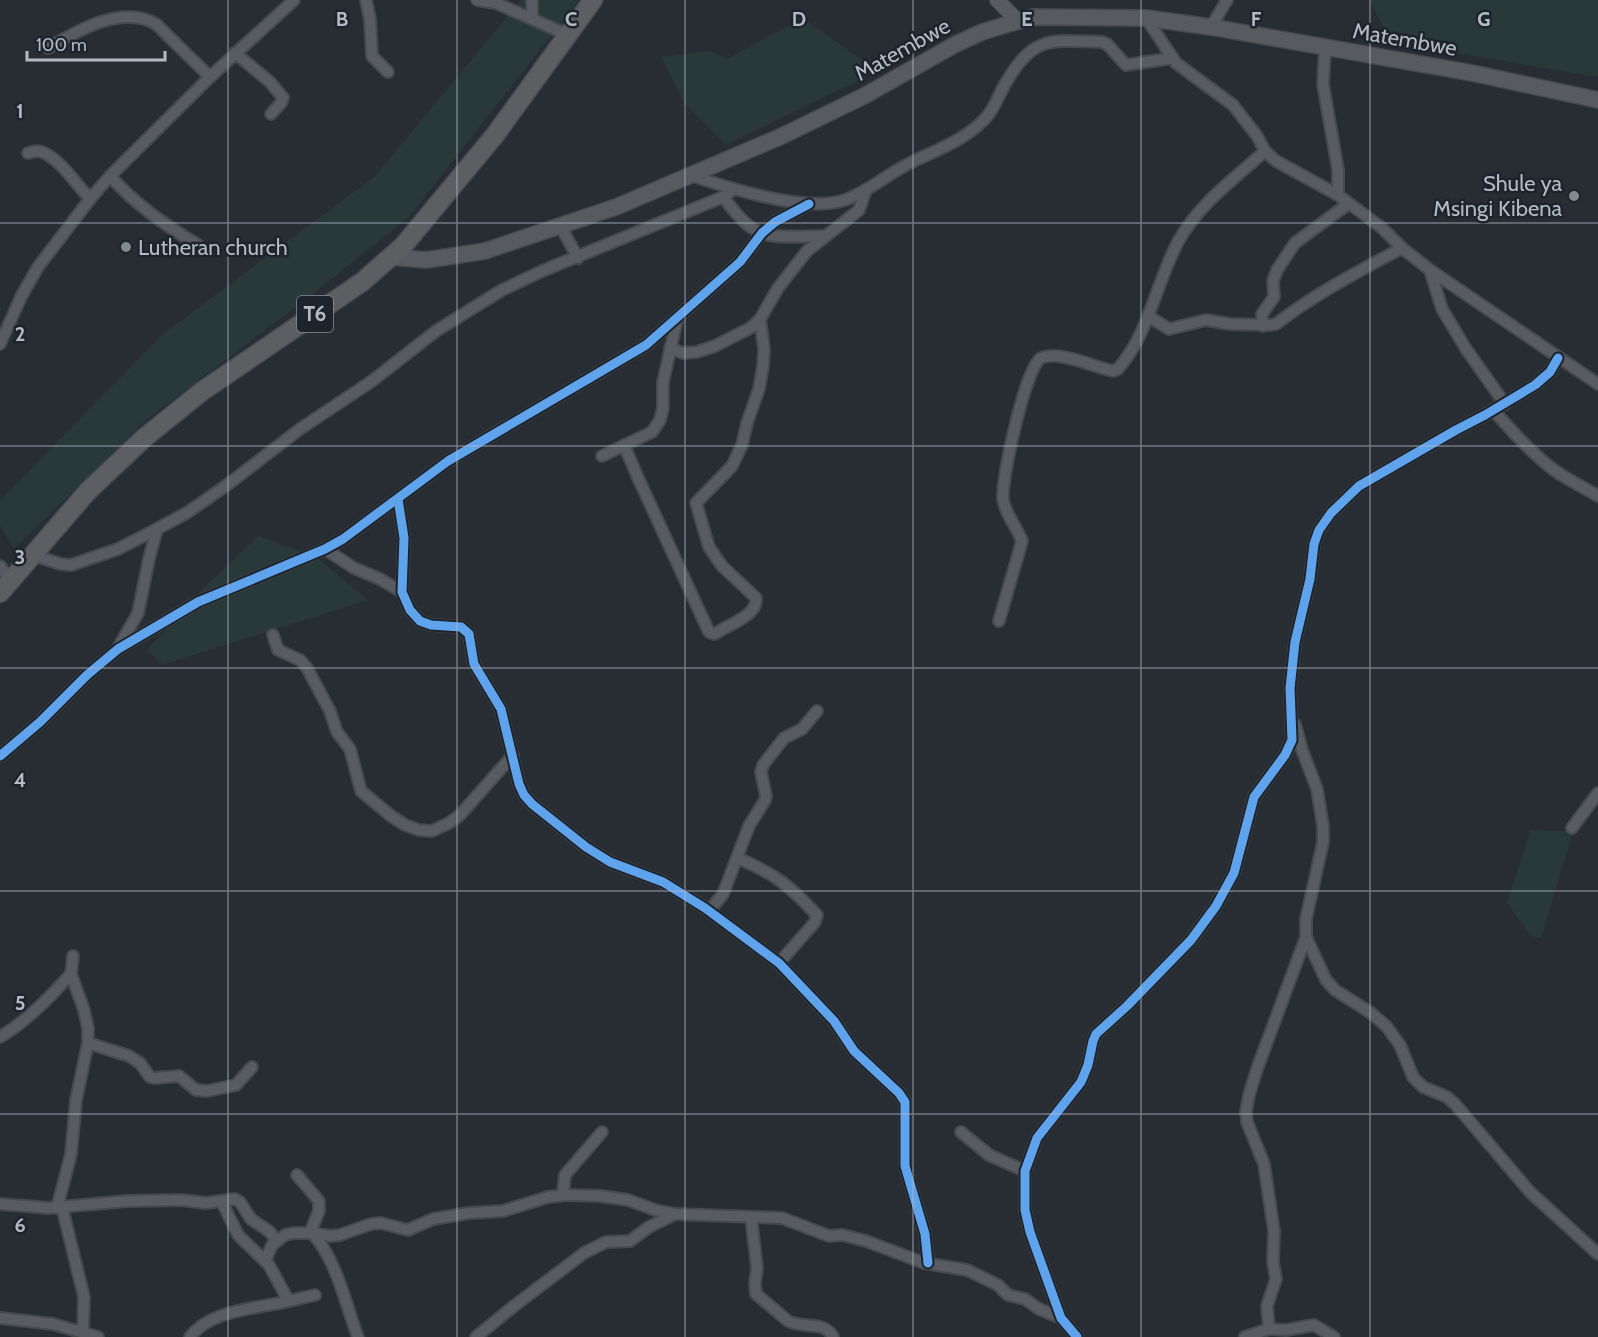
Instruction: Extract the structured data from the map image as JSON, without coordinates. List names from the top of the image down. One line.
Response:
{"streets":{"highway":["T6"],"main road":["Matembwe"]},"crossings":[["Matembwe","T6"]],"places":["Shule ya Msingi Kibena","Lutheran church"],"scale_bar":"100 m","grid":{"columns":["B","C","D","E","F","G"],"rows":["1","2","3","4","5","6"]}}
